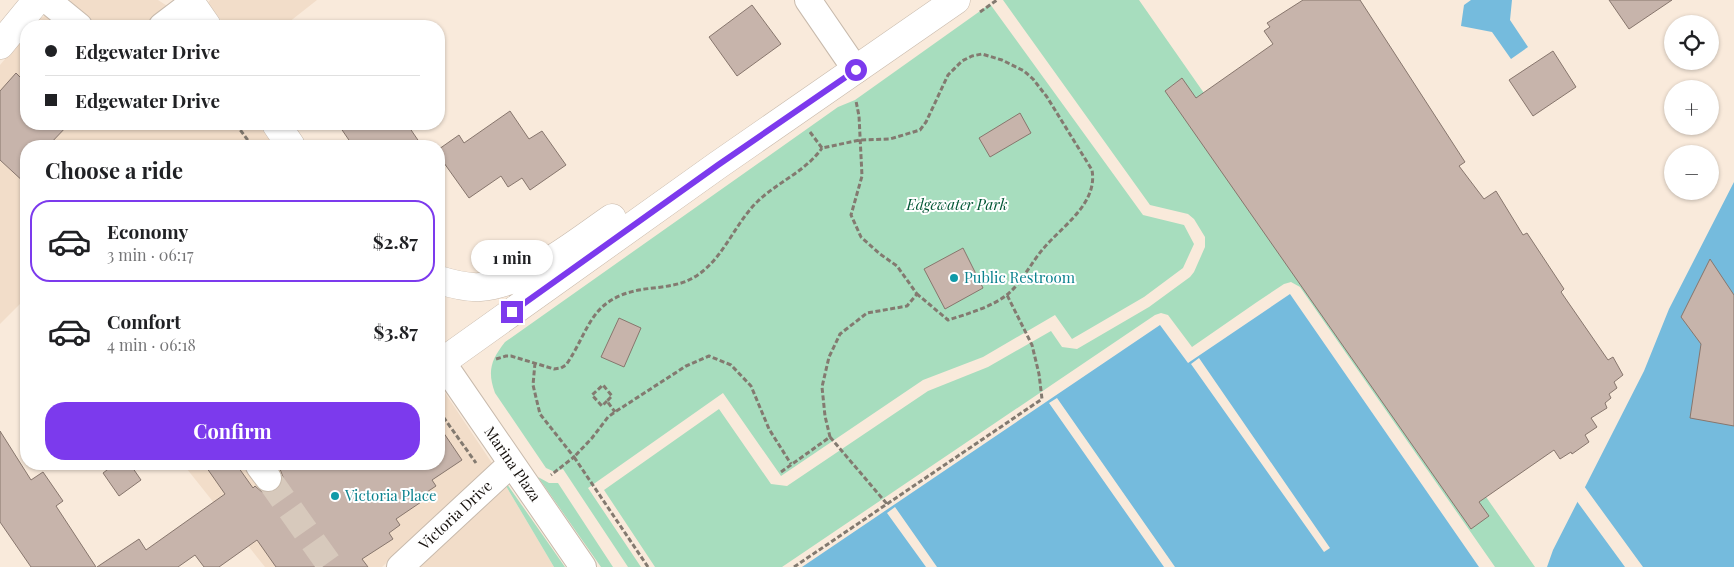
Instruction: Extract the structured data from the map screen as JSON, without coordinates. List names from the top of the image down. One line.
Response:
{"streets":{"street":["Marina Plaza","Victoria Drive"]},"crossings":[["Marina Plaza","Victoria Drive"]],"parks":["Edgewater Park"],"places":["Public Restroom","Victoria Place"],"page":{"map_buttons":["+","−"],"banner":["Edgewater Drive","Edgewater Drive"],"heading":"Choose a ride","list":[{"name":"Economy","note":"3 min · 06:17","value":"$2.87"},{"name":"Comfort","note":"4 min · 06:18","value":"$3.87"}],"bubble":"1 min","buttons":"Confirm"}}
